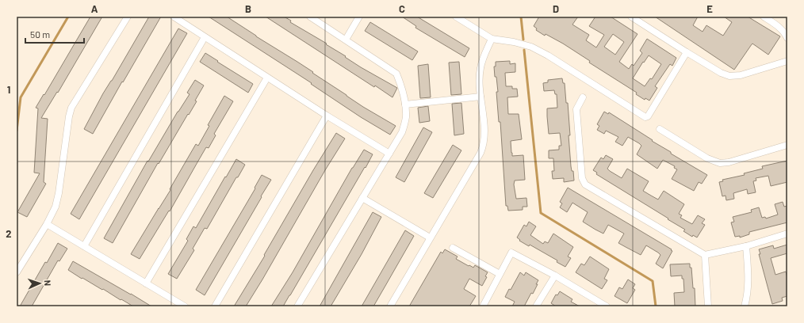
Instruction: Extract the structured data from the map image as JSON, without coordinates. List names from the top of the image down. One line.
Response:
{"scale_bar":"50 m","north":"right","grid":{"columns":["A","B","C","D","E"],"rows":["1","2"]}}
